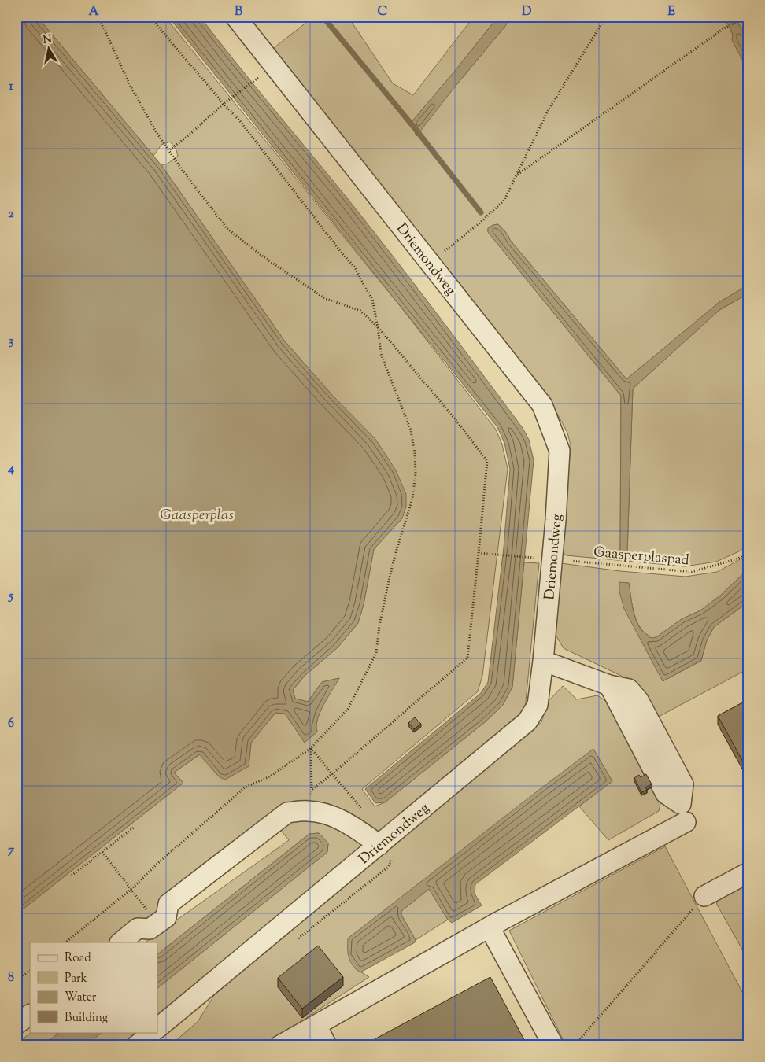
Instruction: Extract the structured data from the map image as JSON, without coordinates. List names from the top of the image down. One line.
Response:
{"streets":{"street":["Driemondweg"],"path":["Gaasperplaspad"]},"crossings":[["Driemondweg","Gaasperplaspad"]],"water":["Gaasperplas"],"legend":["Road","Park","Water","Building"],"north":"top","grid":{"columns":["A","B","C","D","E"],"rows":["1","2","3","4","5","6","7","8"]}}
